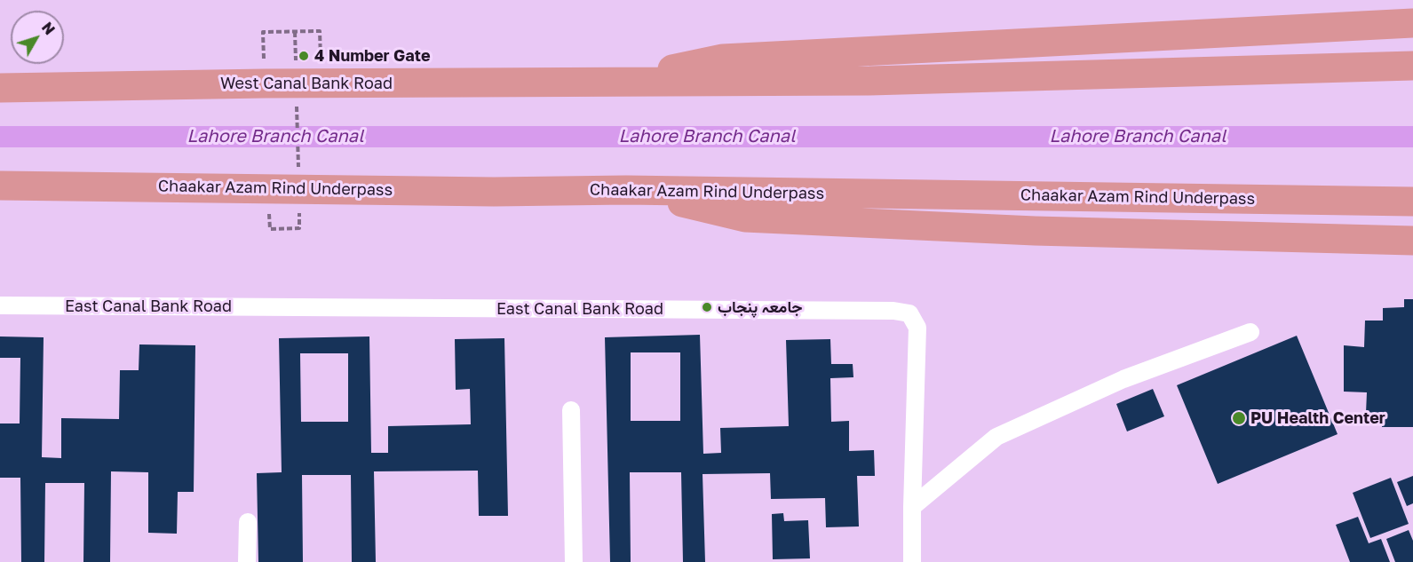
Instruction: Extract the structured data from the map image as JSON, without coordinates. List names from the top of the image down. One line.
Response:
{"streets":{"highway":["West Canal Bank Road","Chaakar Azam Rind Underpass"],"street":["East Canal Bank Road"]},"water":["Lahore Branch Canal"],"places":["4 Number Gate","جامعہ پنجاب","PU Health Center"],"north":"top right"}
